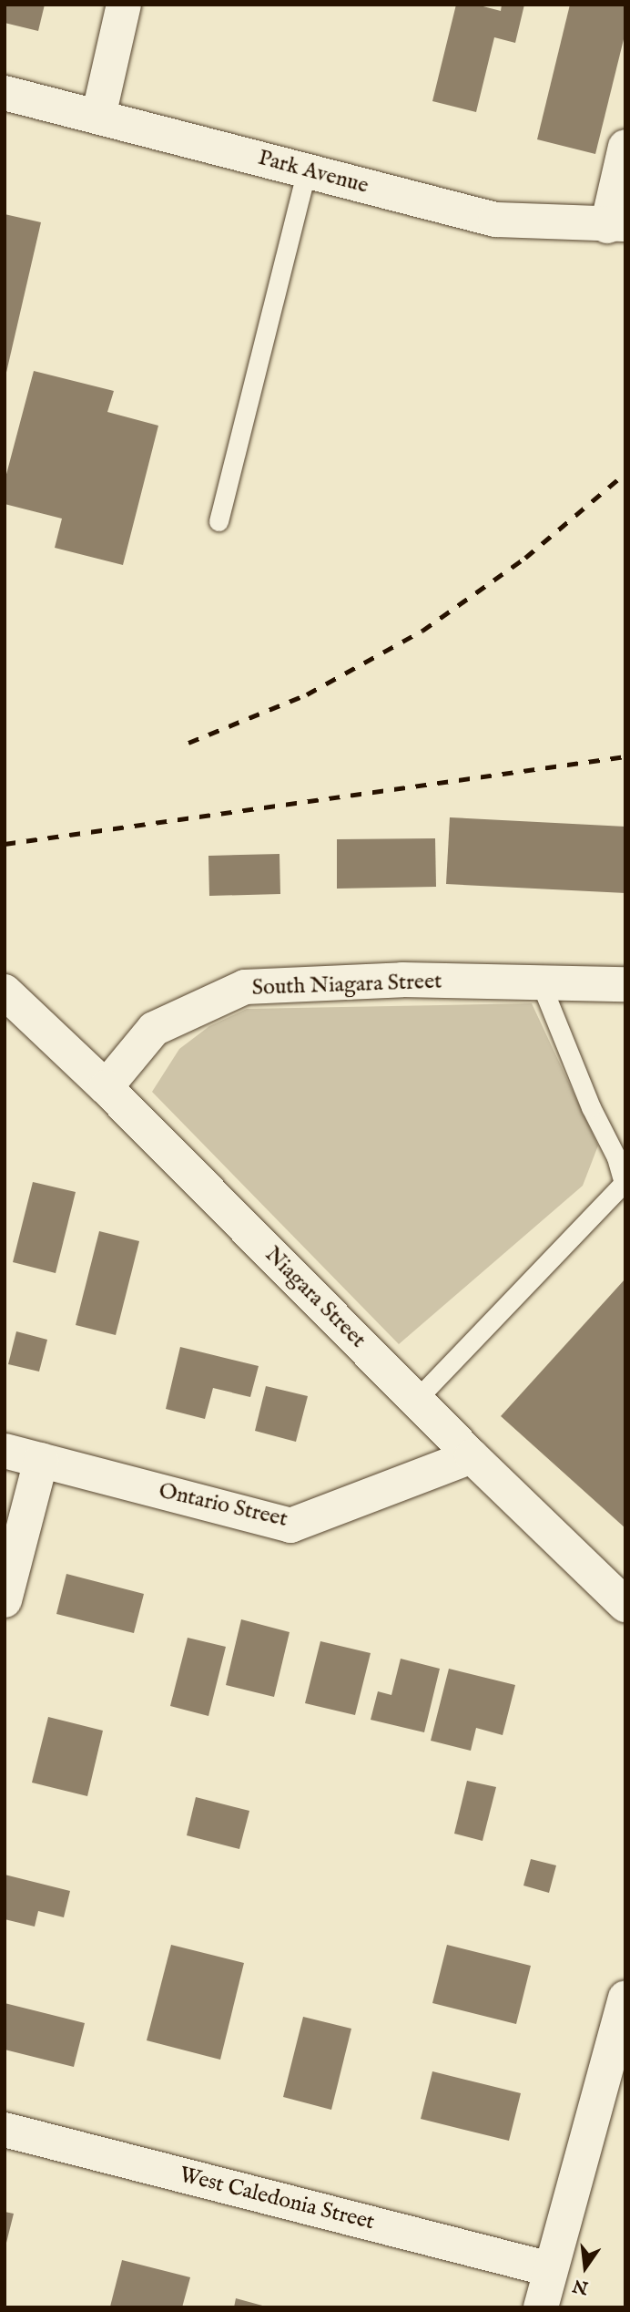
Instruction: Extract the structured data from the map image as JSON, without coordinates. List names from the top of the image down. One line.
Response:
{"streets":{"street":["Park Avenue","South Niagara Street","Niagara Street","Ontario Street","West Caledonia Street"]},"crossings":[["South Niagara Street","Niagara Street"],["Niagara Street","Ontario Street"]],"north":"bottom"}
